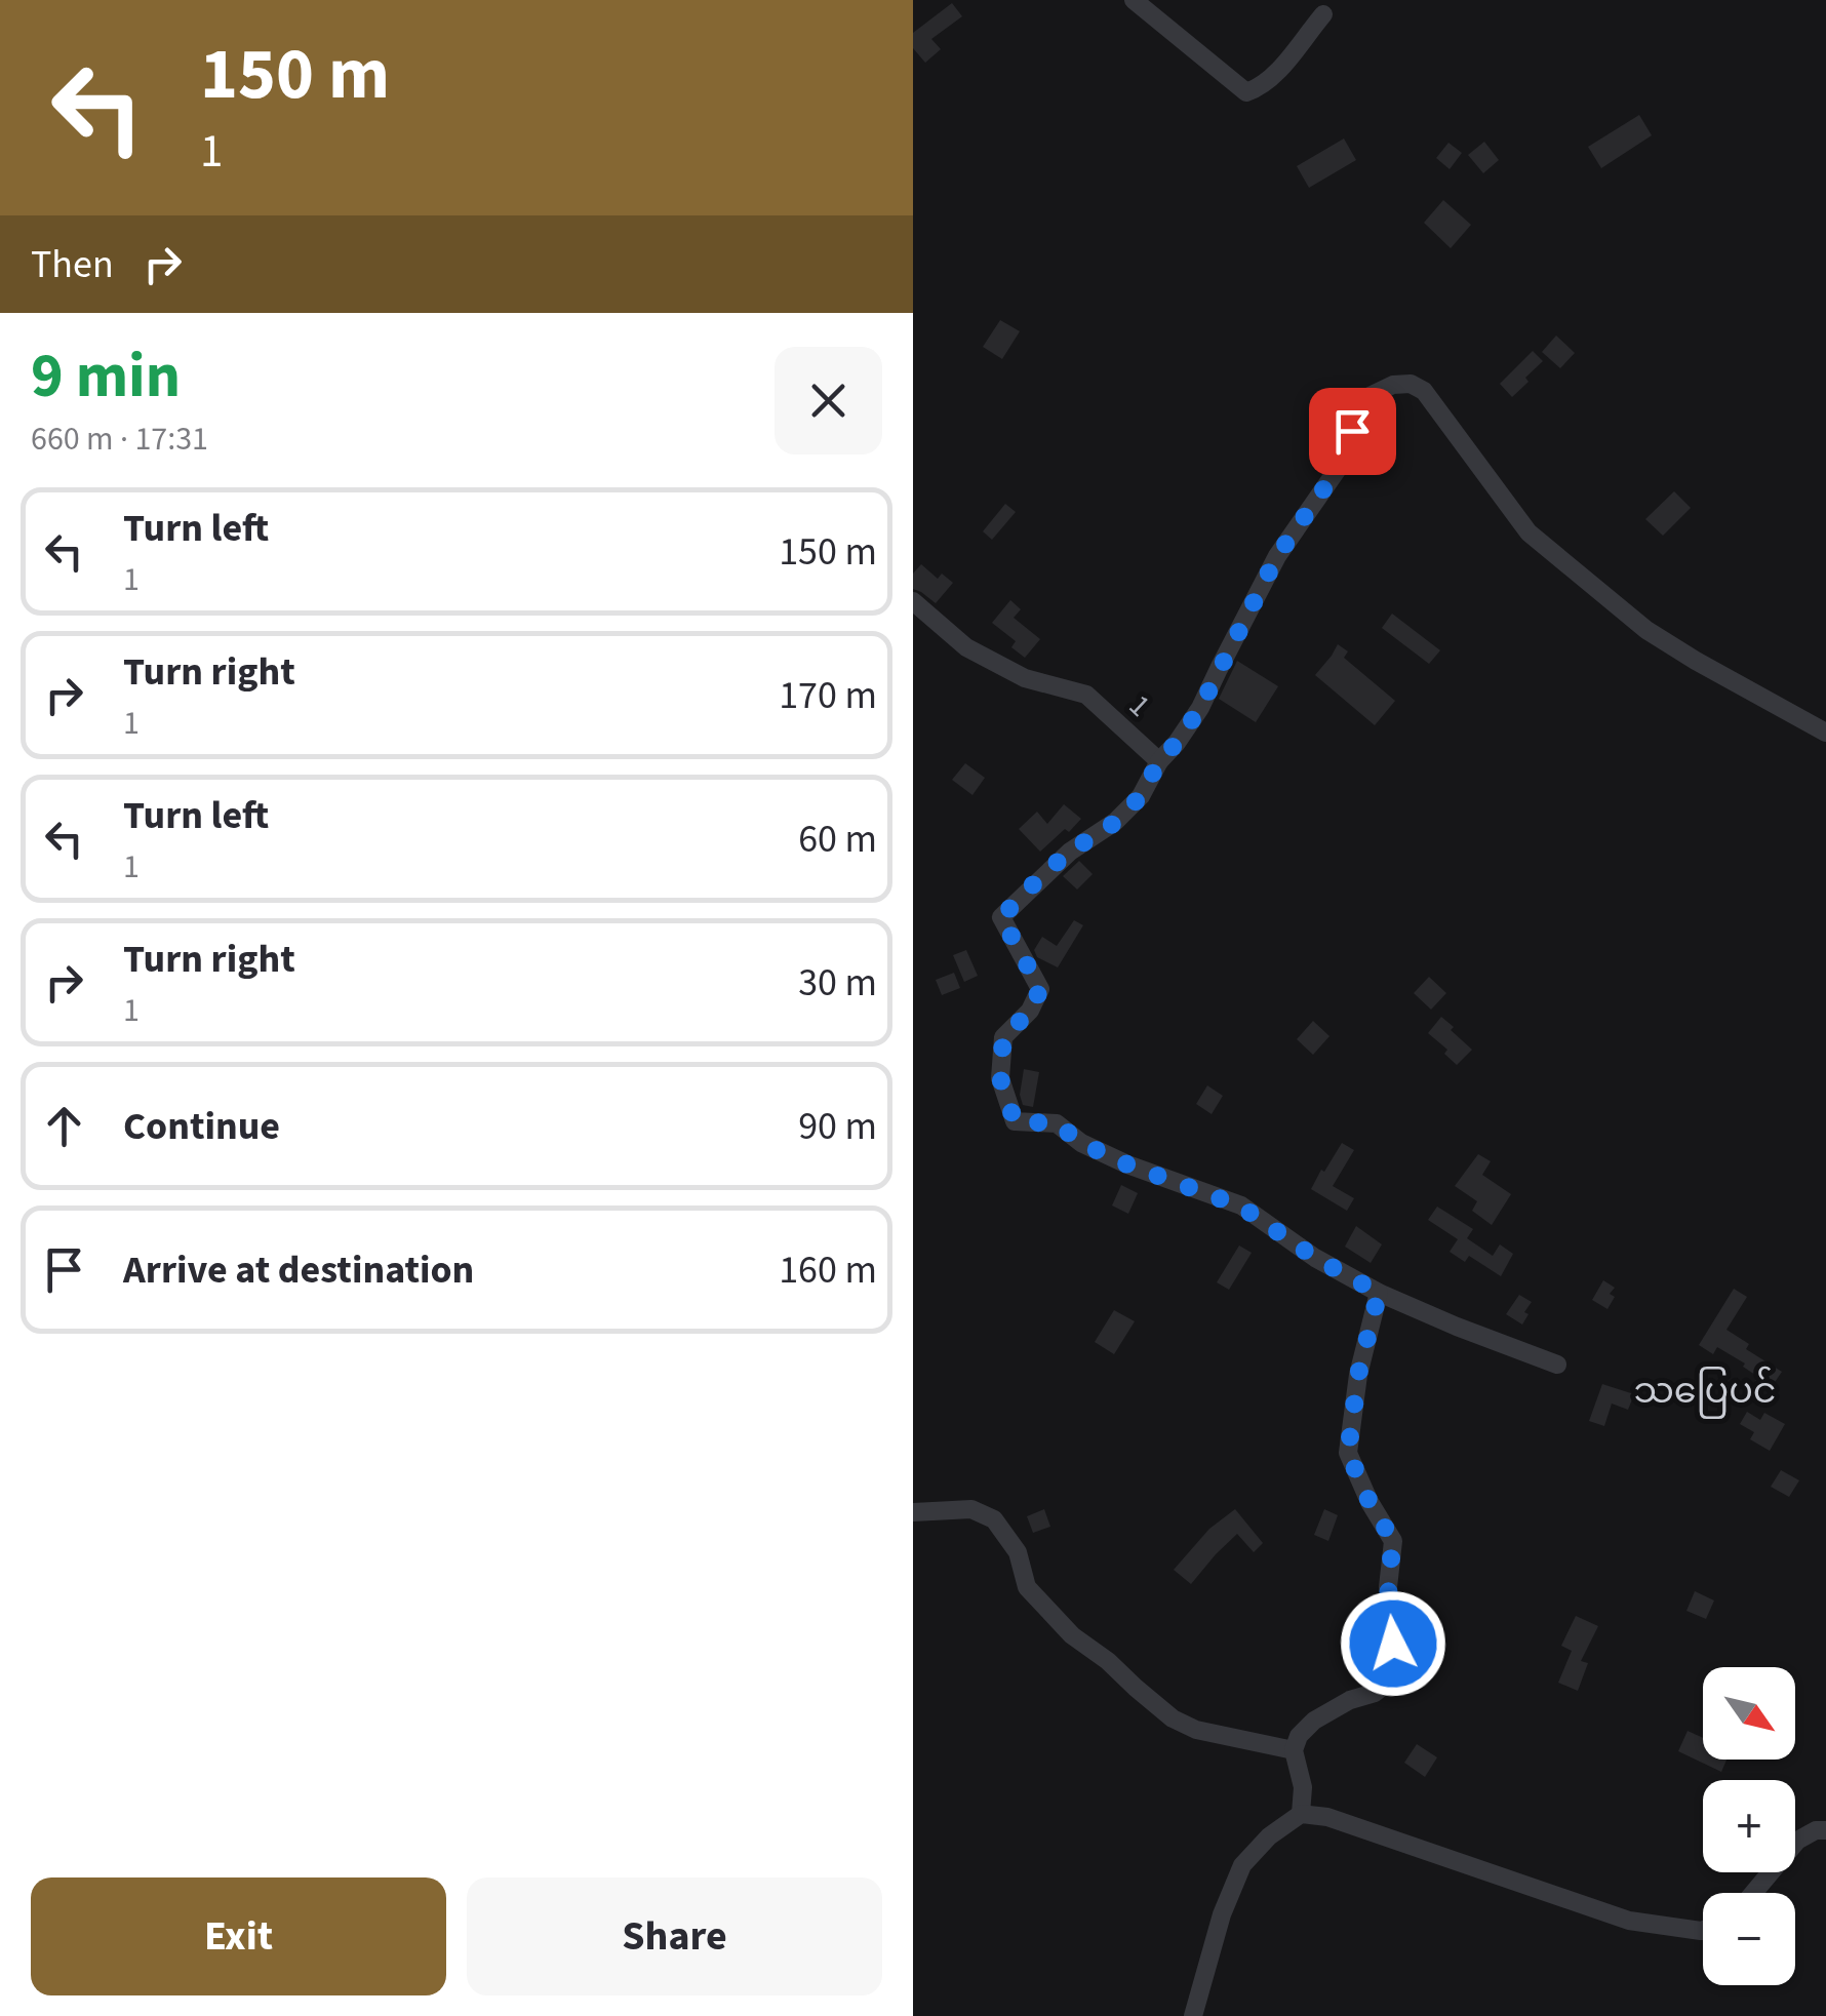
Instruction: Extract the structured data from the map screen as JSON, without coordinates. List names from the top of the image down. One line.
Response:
{"streets":{"street":["1"]},"districts":["သပြေပင်"],"north":"bottom right","page":{"turn":["150 m","1"],"then":"Then","heading":["9 min","660 m · 17:31"],"list":[{"name":"Turn left","note":"1","value":"150 m"},{"name":"Turn right","note":"1","value":"170 m"},{"name":"Turn left","note":"1","value":"60 m"},{"name":"Turn right","note":"1","value":"30 m"},{"name":"Continue","value":"90 m"},{"name":"Arrive at destination","value":"160 m"}],"map_buttons":["+","−"],"buttons":["Exit","Share"]}}
